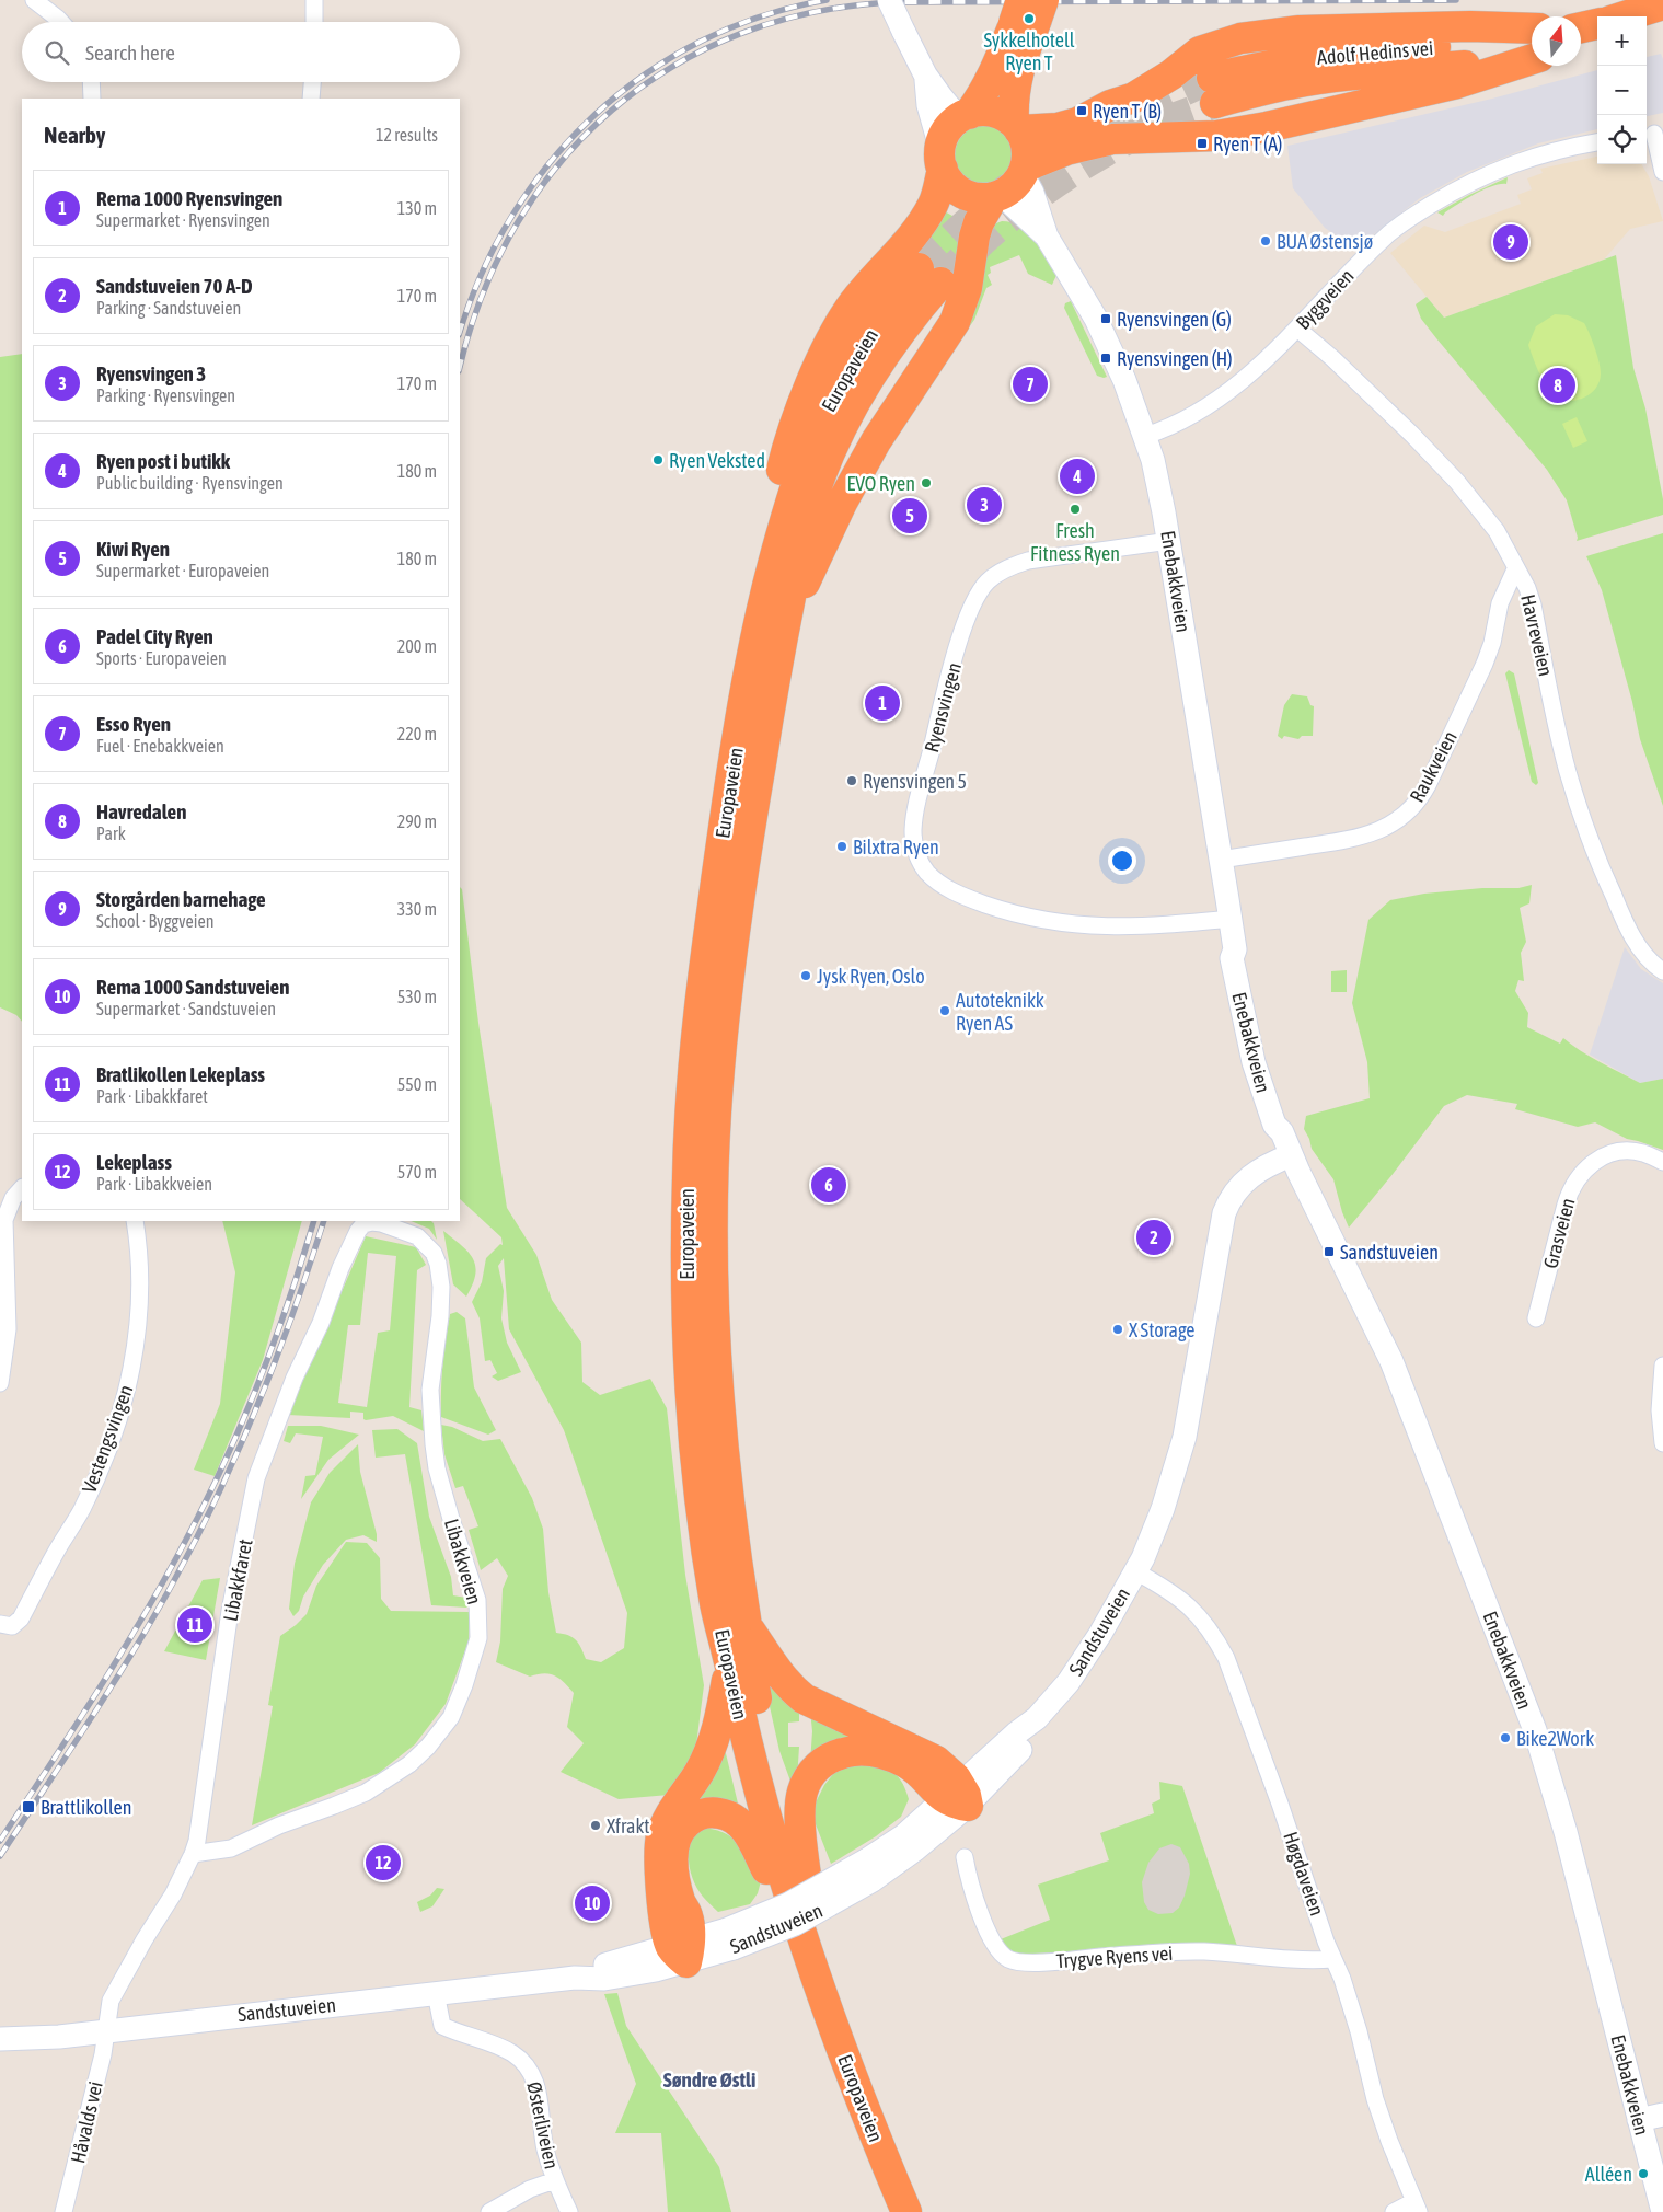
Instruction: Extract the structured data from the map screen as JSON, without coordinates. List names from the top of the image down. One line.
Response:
{"streets":{"highway":["Adolf Hedins vei","Europaveien"],"main road":["Enebakkveien","Sandstuveien"],"street":["Byggveien","Havreveien","Ryensvingen","Raukveien","Grasveien","Vestengsvingen","Libakkveien","Libakkfaret","Høgdaveien","Trygve Ryens vei","Håvalds vei","Østerliveien"]},"crossings":[["Byggveien","Enebakkveien"],["Byggveien","Havreveien"],["Enebakkveien","Ryensvingen"],["Enebakkveien","Raukveien"],["Enebakkveien","Sandstuveien"],["Havreveien","Raukveien"],["Libakkveien","Libakkfaret"],["Libakkfaret","Sandstuveien"],["Libakkfaret","Håvalds vei"],["Sandstuveien","Høgdaveien"],["Sandstuveien","Håvalds vei"],["Sandstuveien","Østerliveien"],["Høgdaveien","Trygve Ryens vei"]],"districts":["Søndre Østli"],"places":{"other":["Sykkelhotell Ryen T","BUA Østensjø","Ryen Veksted","EVO Ryen","Fresh Fitness Ryen","Ryensvingen 5","Bilxtra Ryen","Jysk Ryen, Oslo","Autoteknikk Ryen AS","X Storage","Bike2Work","Xfrakt","Alléen"],"transit":["Ryen T (B)","Ryen T (A)","Ryensvingen (G)","Ryensvingen (H)","Sandstuveien","Brattlikollen"]},"north":"top","page":{"map_buttons":["+","−"],"search":"Search here","heading":["Nearby","12 results"],"list":[{"mark":"1","name":"Rema 1000 Ryensvingen","note":"Supermarket · Ryensvingen","value":"130 m"},{"mark":"2","name":"Sandstuveien 70 A-D","note":"Parking · Sandstuveien","value":"170 m"},{"mark":"3","name":"Ryensvingen 3","note":"Parking · Ryensvingen","value":"170 m"},{"mark":"4","name":"Ryen post i butikk","note":"Public building · Ryensvingen","value":"180 m"},{"mark":"5","name":"Kiwi Ryen","note":"Supermarket · Europaveien","value":"180 m"},{"mark":"6","name":"Padel City Ryen","note":"Sports · Europaveien","value":"200 m"},{"mark":"7","name":"Esso Ryen","note":"Fuel · Enebakkveien","value":"220 m"},{"mark":"8","name":"Havredalen","note":"Park","value":"290 m"},{"mark":"9","name":"Storgården barnehage","note":"School · Byggveien","value":"330 m"},{"mark":"10","name":"Rema 1000 Sandstuveien","note":"Supermarket · Sandstuveien","value":"530 m"},{"mark":"11","name":"Bratlikollen Lekeplass","note":"Park · Libakkfaret","value":"550 m"},{"mark":"12","name":"Lekeplass","note":"Park · Libakkveien","value":"570 m"}],"pins":["9","7","8","4","3","5","1","6","2","11","12","10"]}}
